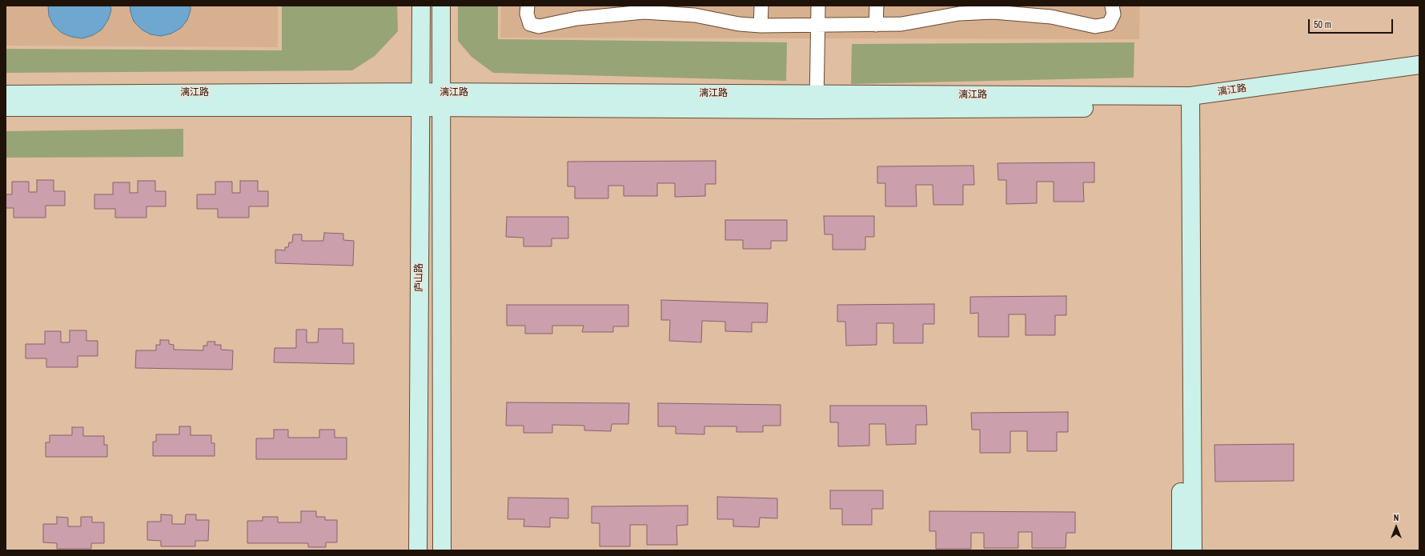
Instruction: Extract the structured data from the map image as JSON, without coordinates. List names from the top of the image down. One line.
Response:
{"streets":{"street":["漓江路","庐山路"]},"crossings":[["漓江路","庐山路"]],"scale_bar":"50 m","north":"top"}
